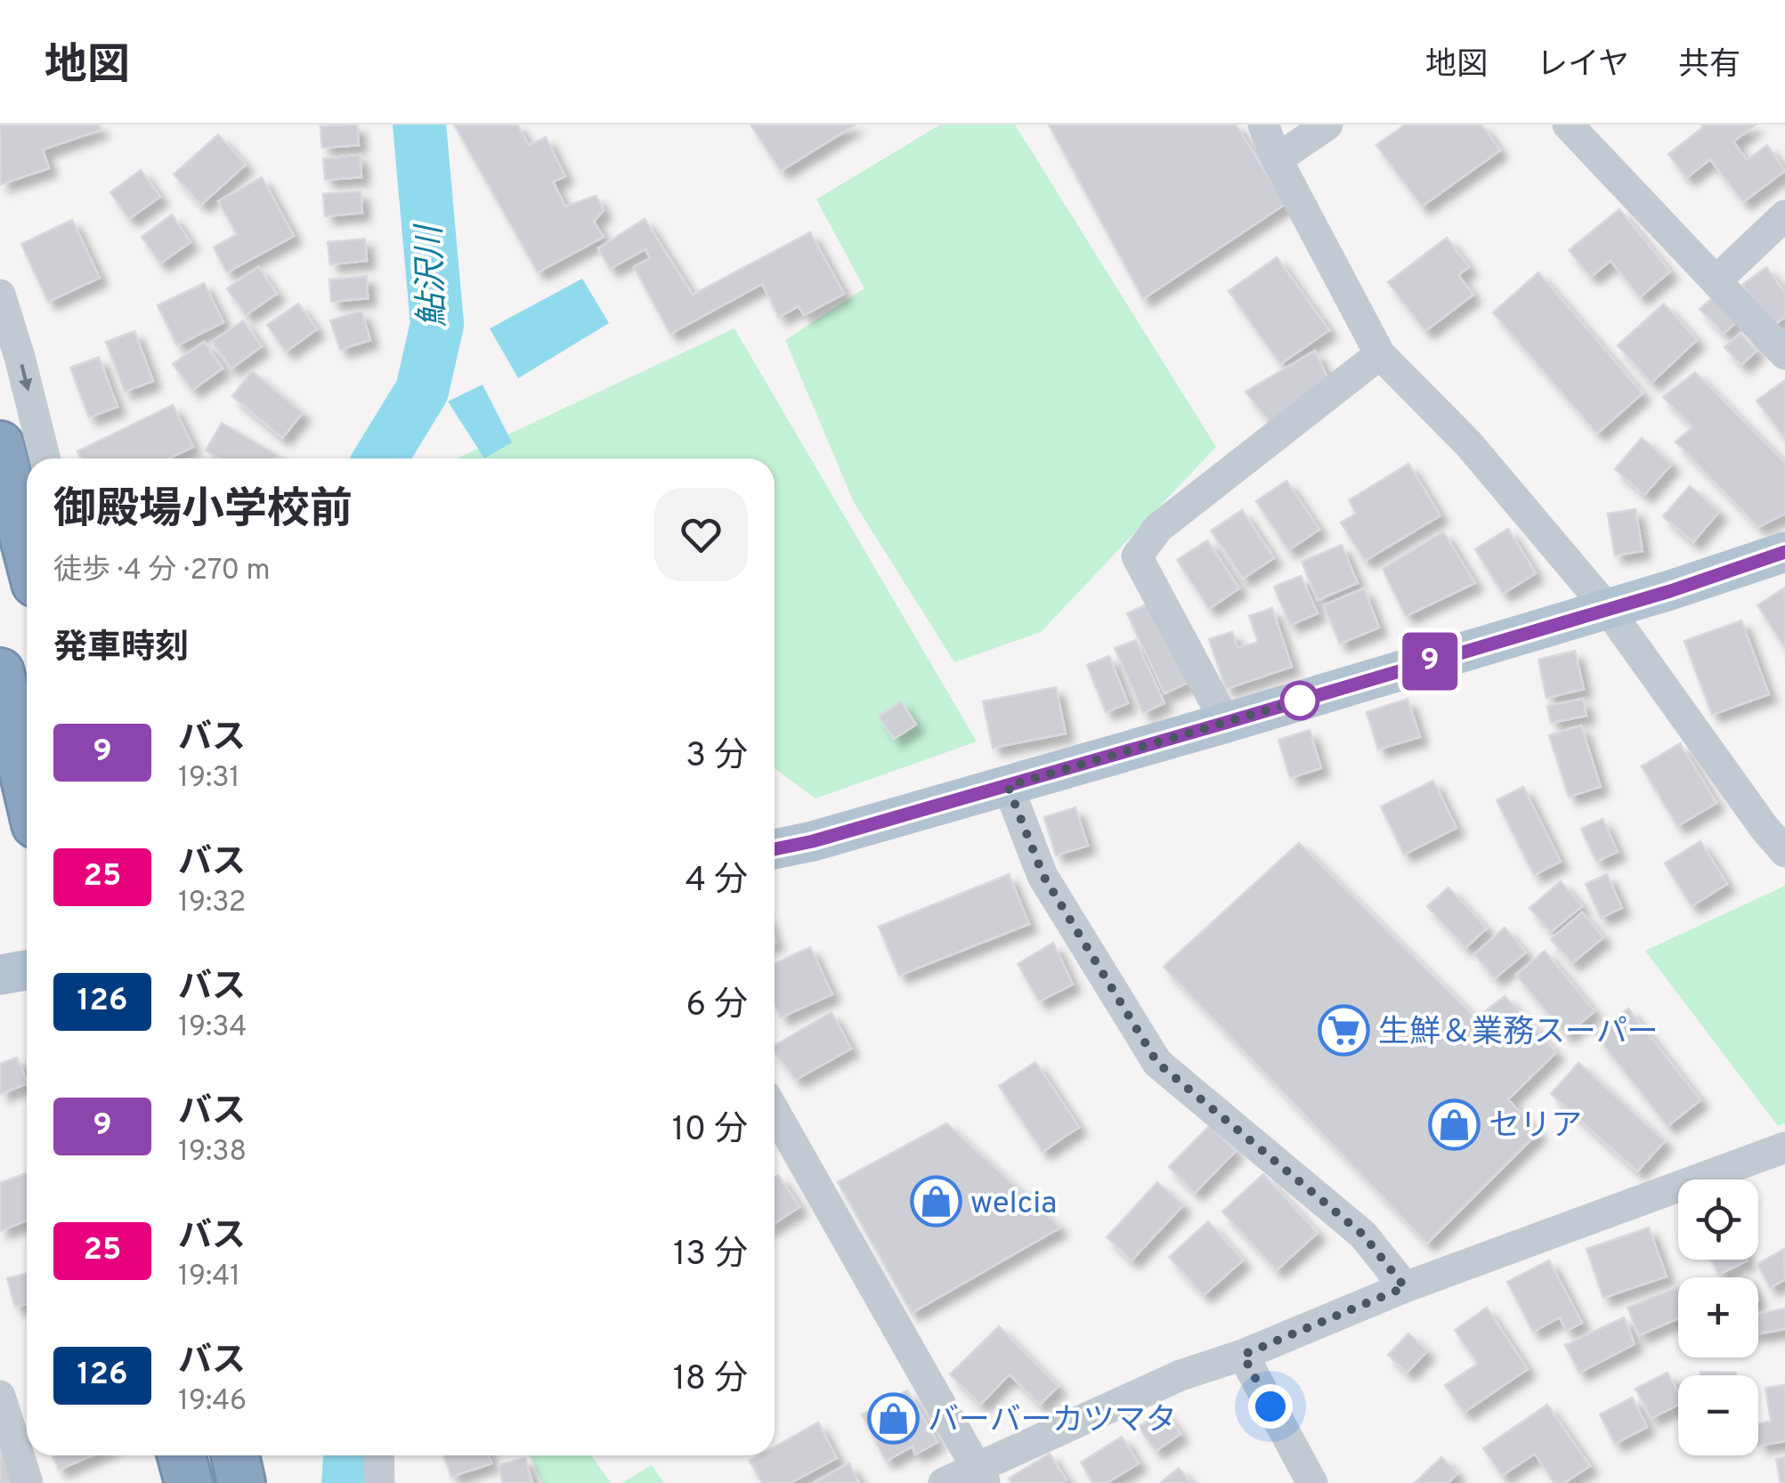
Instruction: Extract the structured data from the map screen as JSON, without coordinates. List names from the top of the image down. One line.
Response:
{"water":["鮎沢川"],"places":{"supermarket":["生鮮＆業務スーパー"],"shop":["セリア","welcia","バーバーカツマタ"]},"lines":["bus line 9"],"page":{"header":"地図","nav":["地図","レイヤ","共有"],"on_map":"9","heading":[["御殿場小学校前","徒歩 · 4 分 · 270 m"],"発車時刻"],"list":[{"mark":"9","name":"バス","note":"19:31","value":"3 分"},{"mark":"25","name":"バス","note":"19:32","value":"4 分"},{"mark":"126","name":"バス","note":"19:34","value":"6 分"},{"mark":"9","name":"バス","note":"19:38","value":"10 分"},{"mark":"25","name":"バス","note":"19:41","value":"13 分"},{"mark":"126","name":"バス","note":"19:46","value":"18 分"}],"map_buttons":["+","−"]}}
